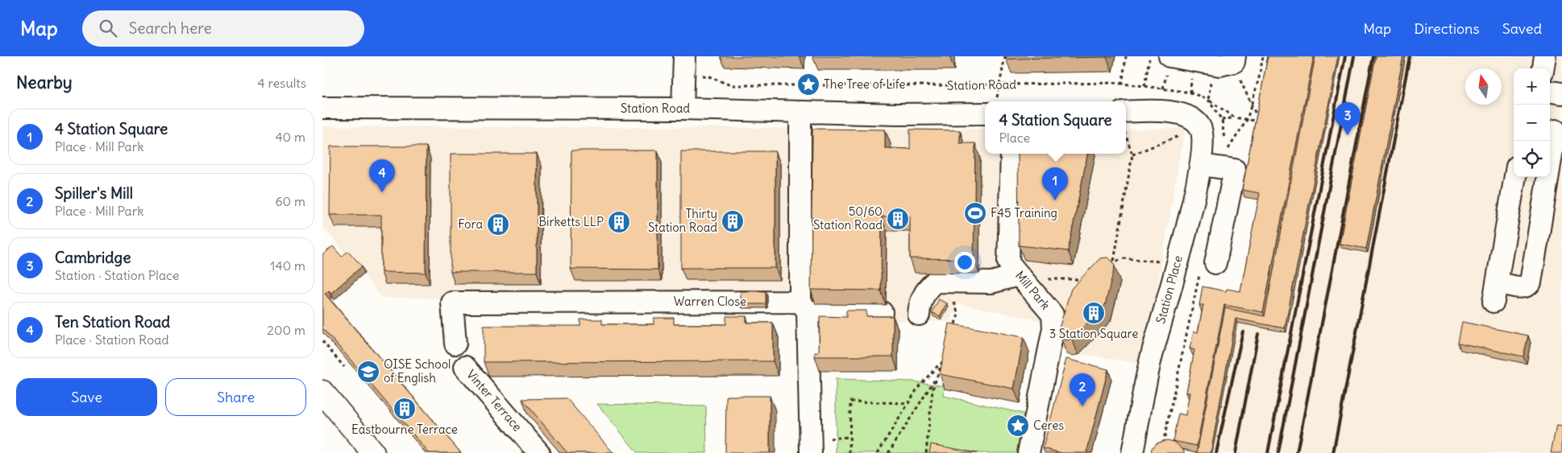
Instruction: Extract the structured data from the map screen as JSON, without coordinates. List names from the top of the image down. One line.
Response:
{"streets":{"street":["Station Road","Station Place","Mill Park","Warren Close","Vinter Terrace"]},"places":{"place":["The Tree of Life","Ceres"],"sports":["F45 Training"],"building":["50/60 Station Road","Thirty Station Road","Birketts LLP","Fora","3 Station Square","Eastbourne Terrace"],"school or university":["OISE School of English"]},"north":"top","page":{"header":"Map","search":"Search here","nav":["Map","Directions","Saved"],"heading":["Nearby","4 results"],"map_buttons":["+","−"],"popup":["4 Station Square","Place"],"pins":["3","4","1","2"],"list":[{"mark":"1","name":"4 Station Square","note":"Place · Mill Park","value":"40 m"},{"mark":"2","name":"Spiller's Mill","note":"Place · Mill Park","value":"60 m"},{"mark":"3","name":"Cambridge","note":"Station · Station Place","value":"140 m"},{"mark":"4","name":"Ten Station Road","note":"Place · Station Road","value":"200 m"}],"buttons":["Save","Share"]}}
